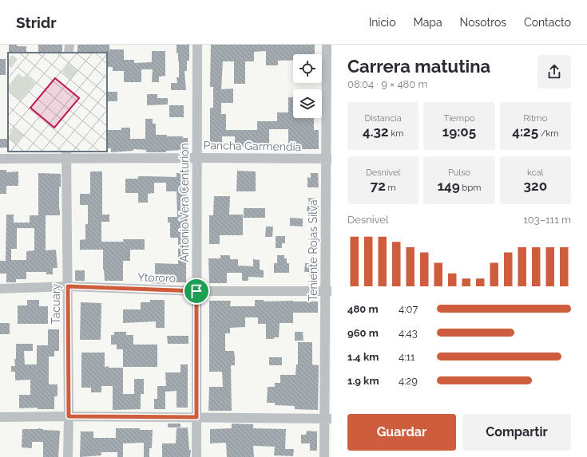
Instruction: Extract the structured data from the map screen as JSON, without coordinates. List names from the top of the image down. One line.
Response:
{"streets":{"street":["Pancha Garmendia","Antonio Vera Centurión","Teniente Rojas Silva","Ytororo","Tacuary"]},"crossings":[["Pancha Garmendia","Antonio Vera Centurión"],["Pancha Garmendia","Teniente Rojas Silva"],["Pancha Garmendia","Tacuary"],["Antonio Vera Centurión","Ytororo"],["Teniente Rojas Silva","Ytororo"],["Ytororo","Tacuary"]],"page":{"header":"Stridr","nav":["Inicio","Mapa","Nosotros","Contacto"],"heading":["Carrera matutina","08:04 · 9 × 480 m"],"stats":[["Distancia","4.32 km"],["Tiempo","19:05"],["Ritmo","4:25 /km"],["Desnivel","72 m"],["Pulso","149 bpm"],["kcal","320"]],"chart":["Desnivel","103–111 m"],"list":[{"name":"480 m","note":"4:07"},{"name":"960 m","note":"4:43"},{"name":"1.4 km","note":"4:11"},{"name":"1.9 km","note":"4:29"}],"buttons":["Guardar","Compartir"]}}
